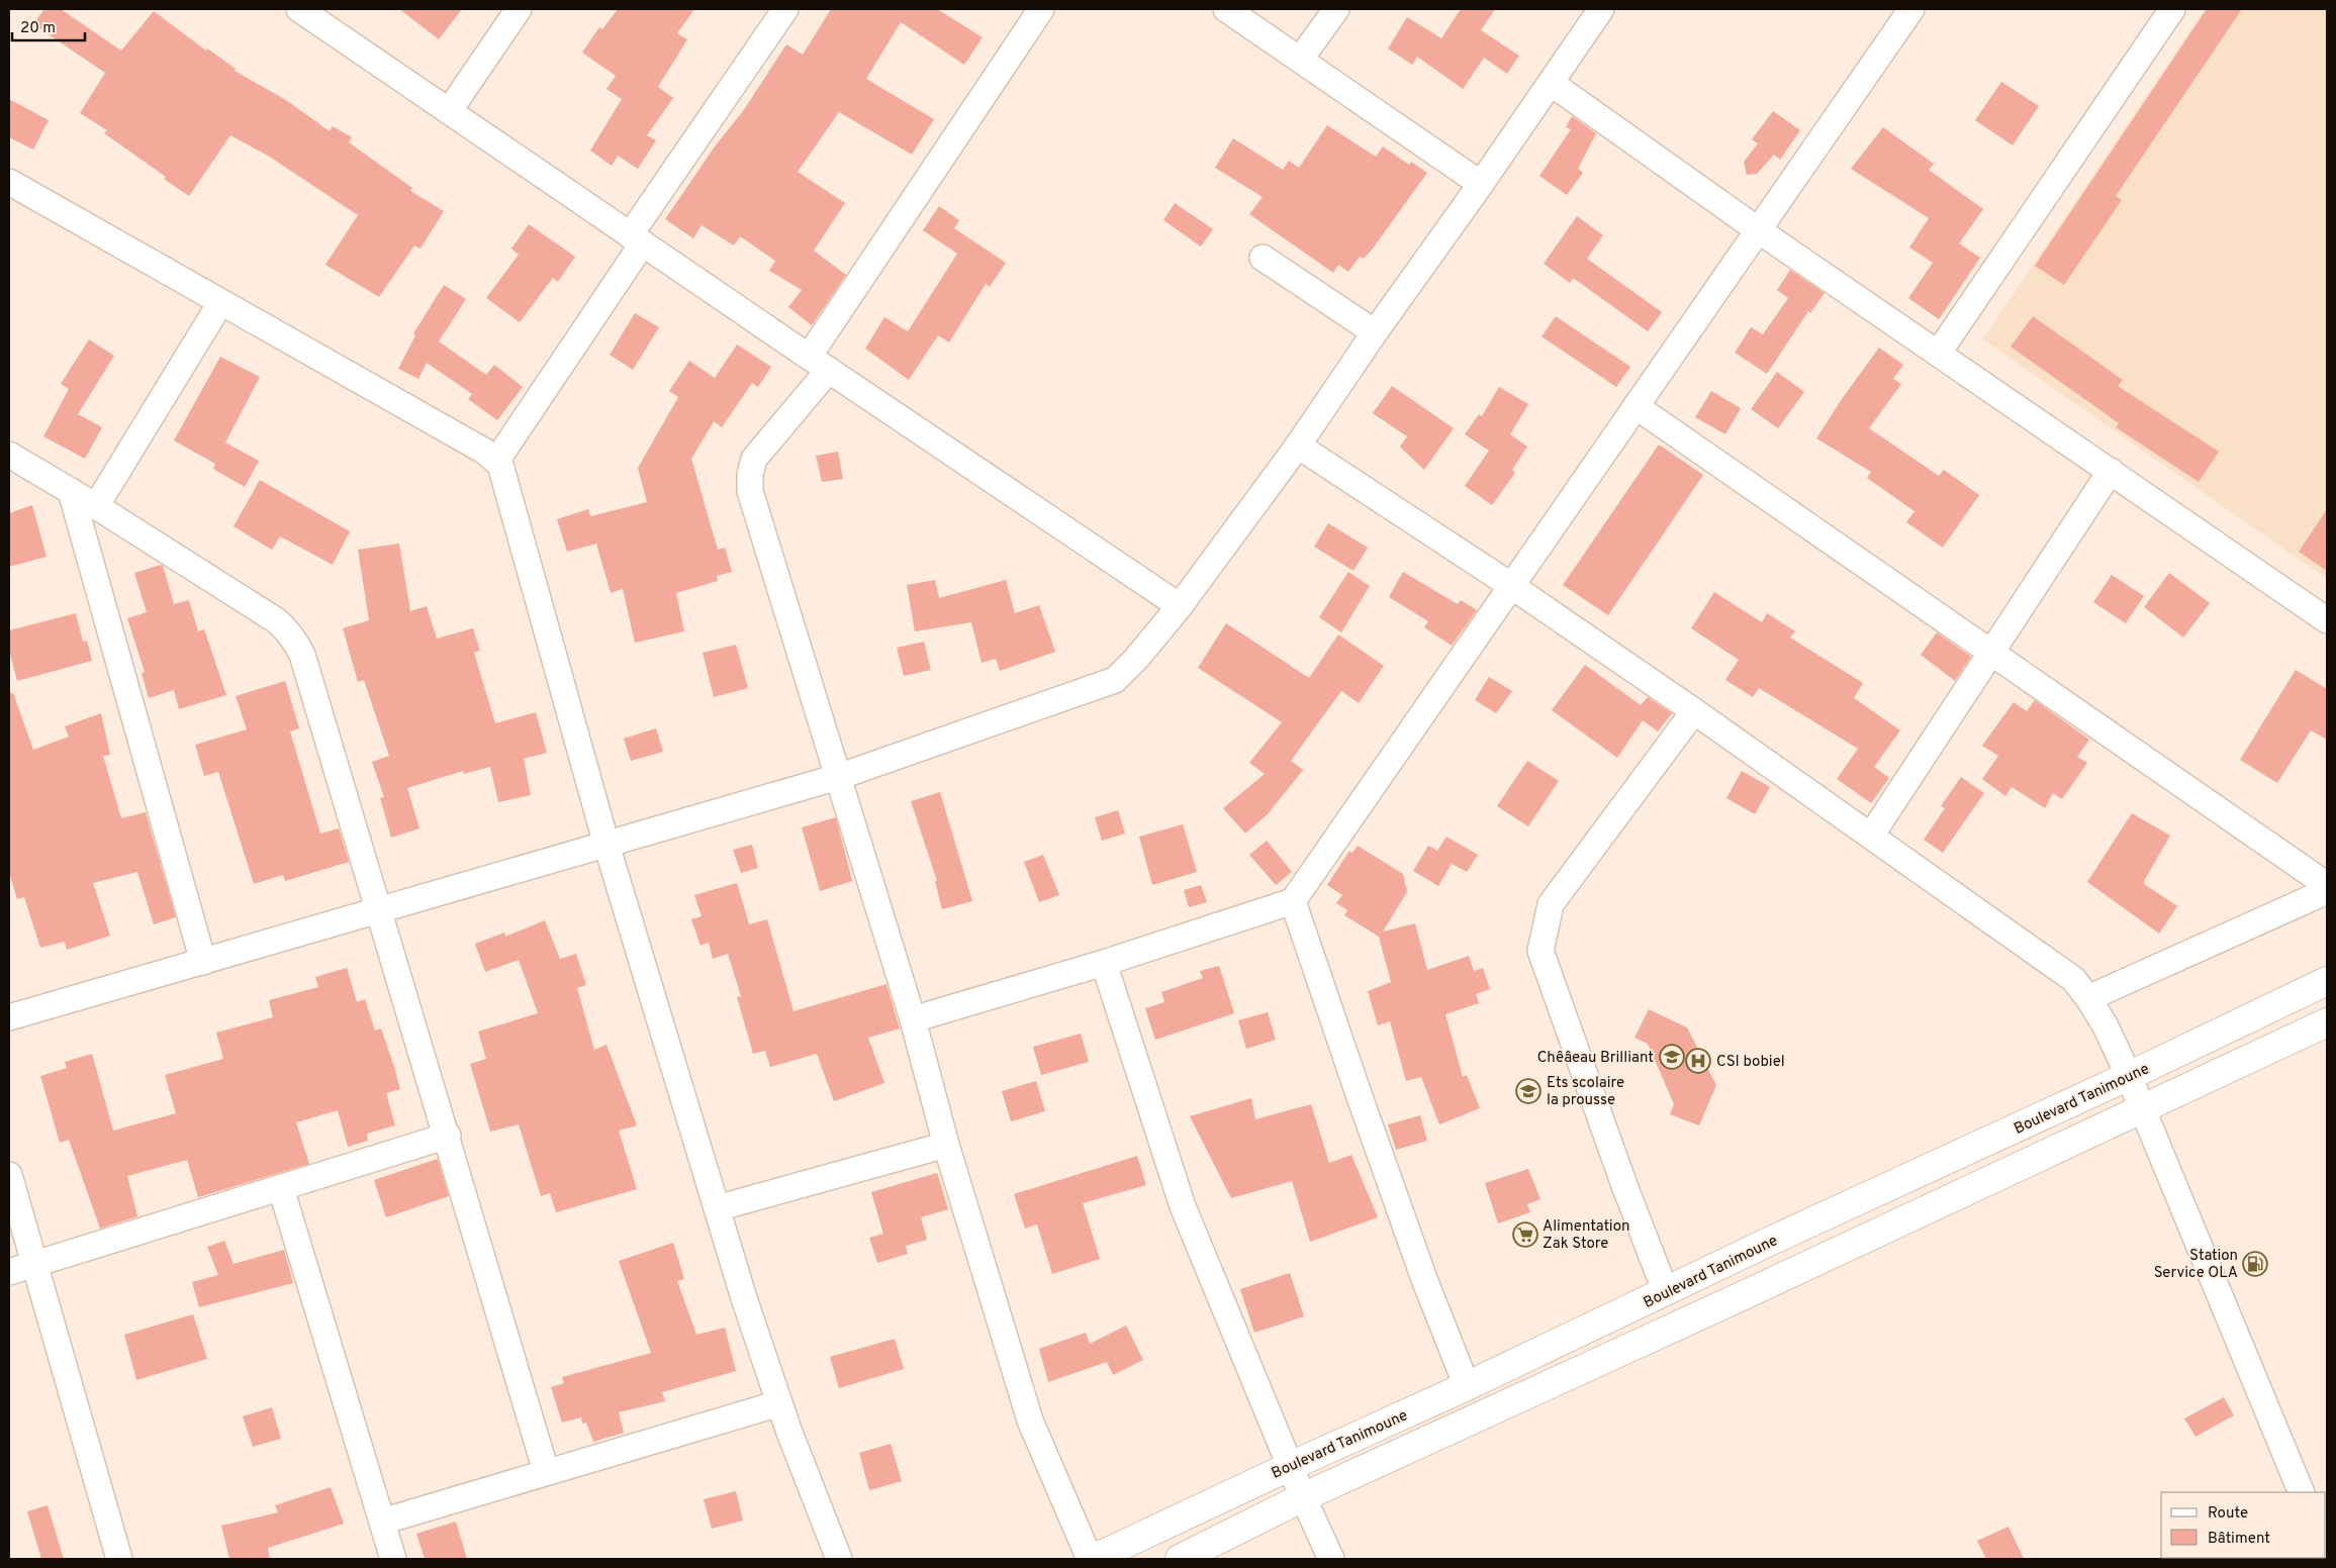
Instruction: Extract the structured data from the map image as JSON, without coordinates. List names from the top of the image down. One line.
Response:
{"streets":{"main road":["Boulevard Tanimoune"]},"places":{"school or university":["Chêâeau Brilliant","Ets scolaire la prousse"],"hospital":["CSI bobiel"],"supermarket":["Alimentation Zak Store"],"fuel station":["Station Service OLA"]},"legend":["Route","Bâtiment"],"scale_bar":"20 m"}
